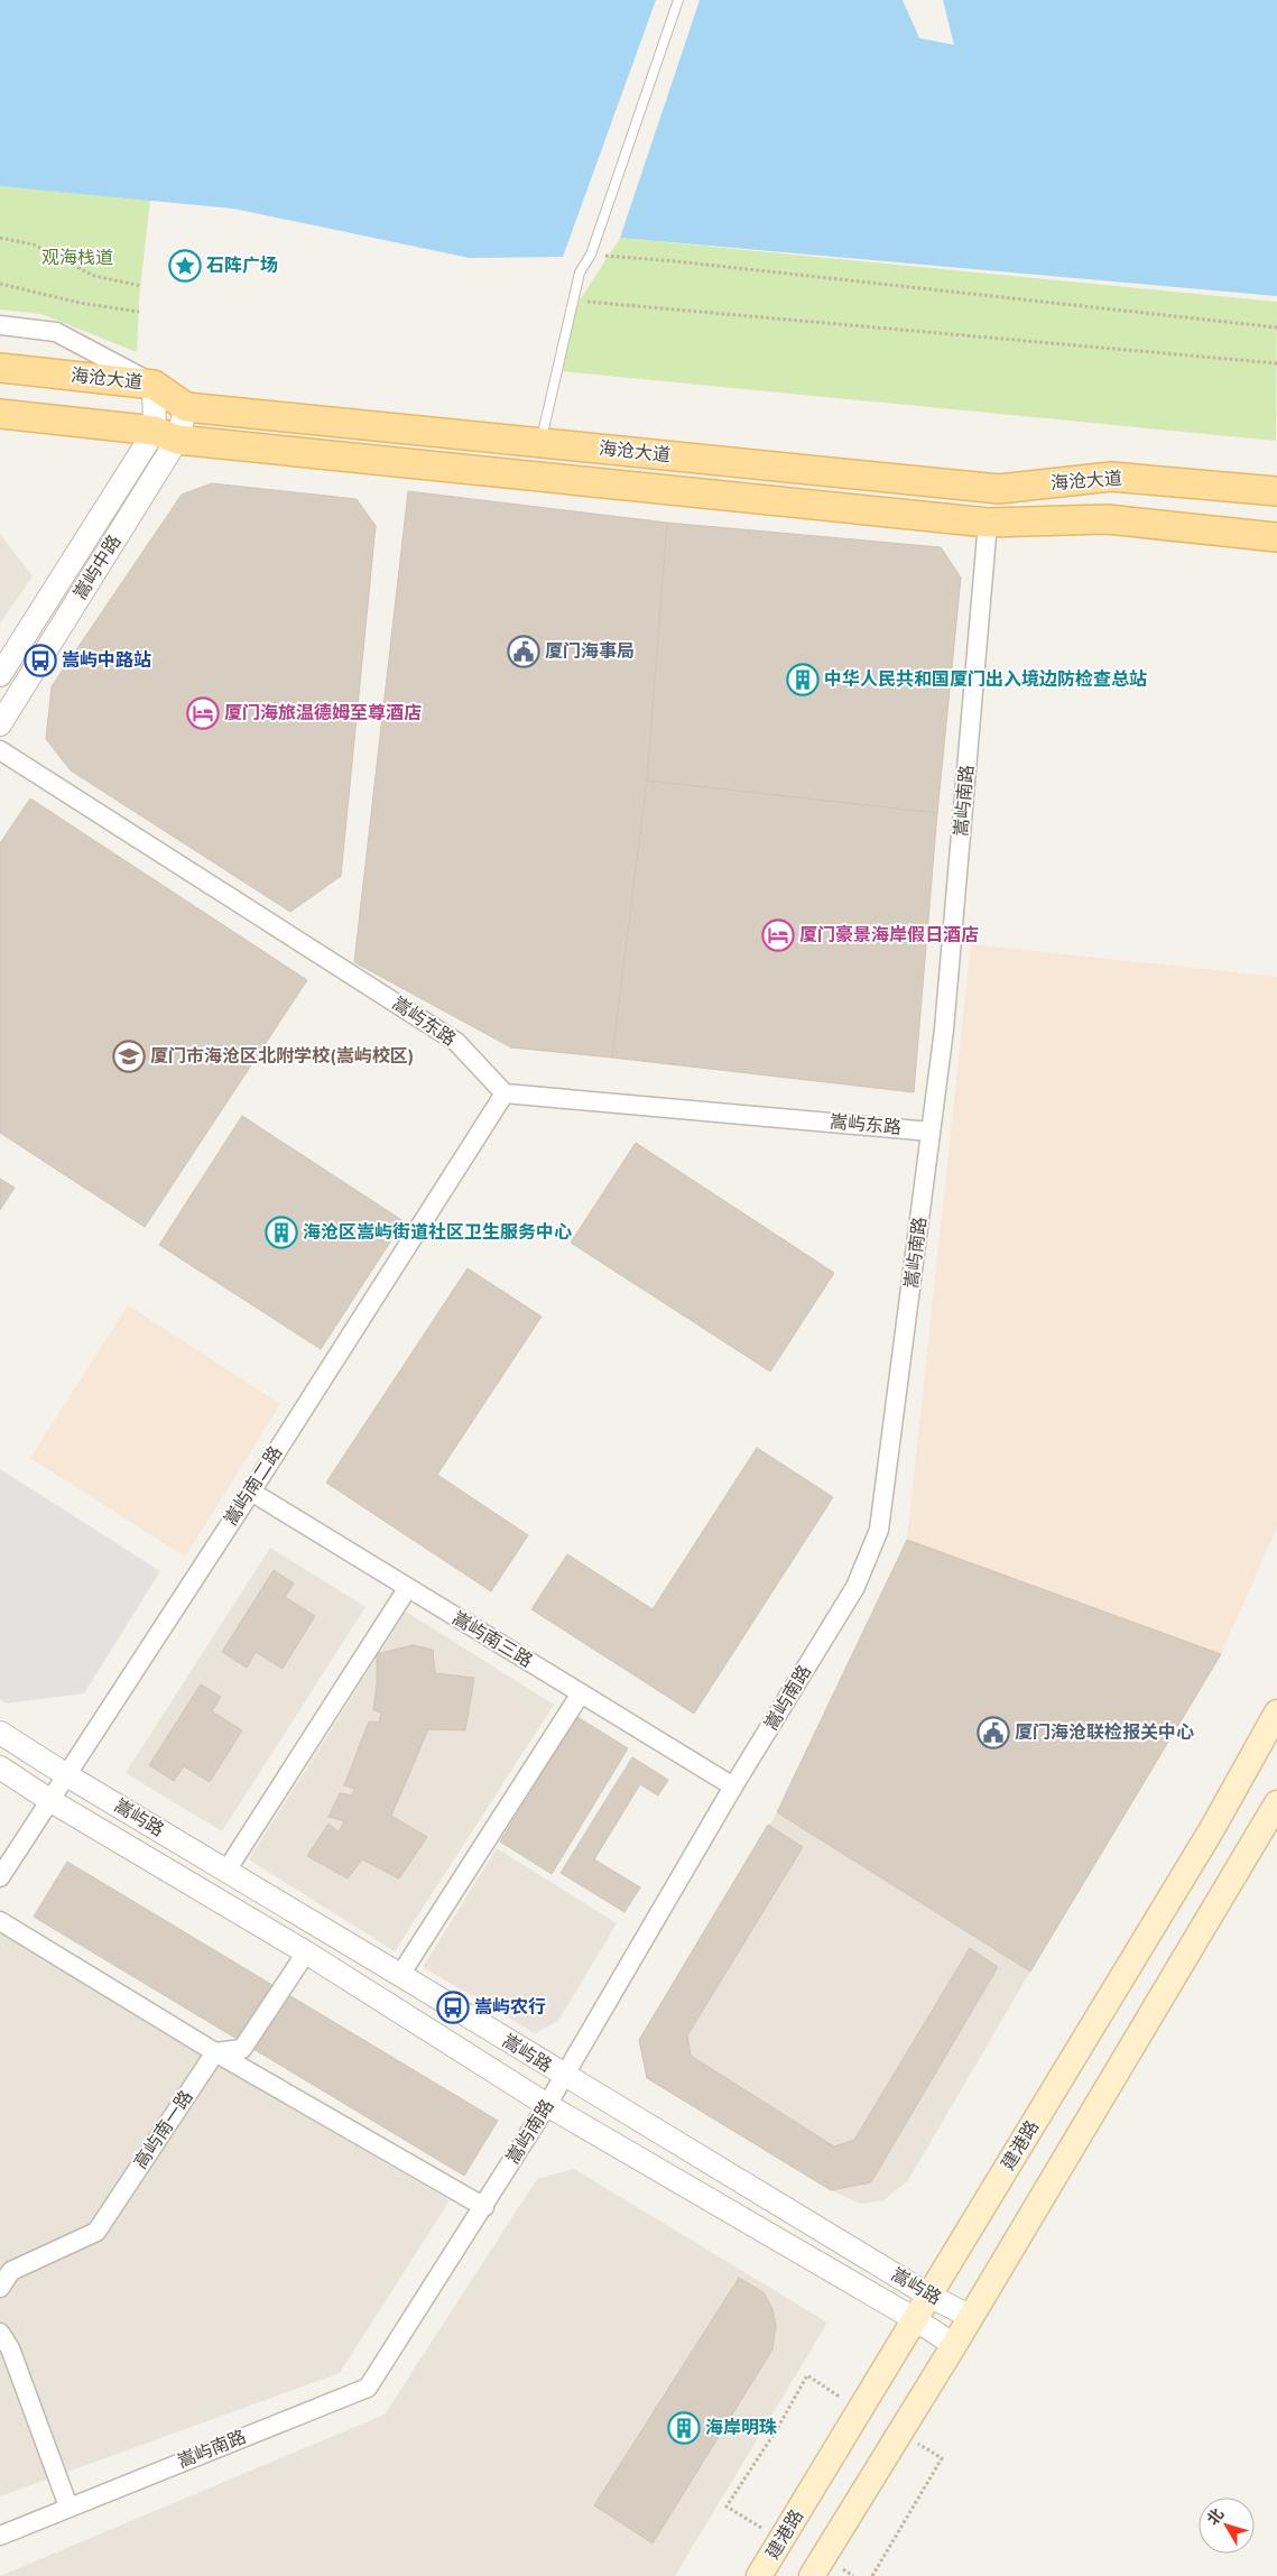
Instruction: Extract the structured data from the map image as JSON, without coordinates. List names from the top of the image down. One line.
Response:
{"streets":{"main road":["海沧大道","建港路"],"street":["嵩屿中路","嵩屿南路","嵩屿东路","嵩屿南二路","嵩屿南三路","嵩屿路","高屿南一路"]},"crossings":[["海沧大道","嵩屿中路"],["海沧大道","嵩屿南路"],["嵩屿南路","嵩屿东路"],["嵩屿南路","嵩屿南三路"],["嵩屿南路","嵩屿路"],["嵩屿东路","嵩屿南二路"],["嵩屿南二路","嵩屿南三路"],["嵩屿南二路","嵩屿路"],["嵩屿路","建港路"]],"parks":["观海栈道"],"places":{"place":["石阵广场"],"public building":["厦门海事局","厦门海沧联检报关中心"],"bus stop":["嵩屿中路站","嵩屿农行"],"building":["中华人民共和国厦门出入境边防检查总站","海沧区嵩屿街道社区卫生服务中心","海岸明珠"],"hotel":["厦门海旅温德姆至尊酒店","厦门豪景海岸假日酒店"],"school or university":["厦门市海沧区北附学校(嵩屿校区)"]},"north":"top left"}
